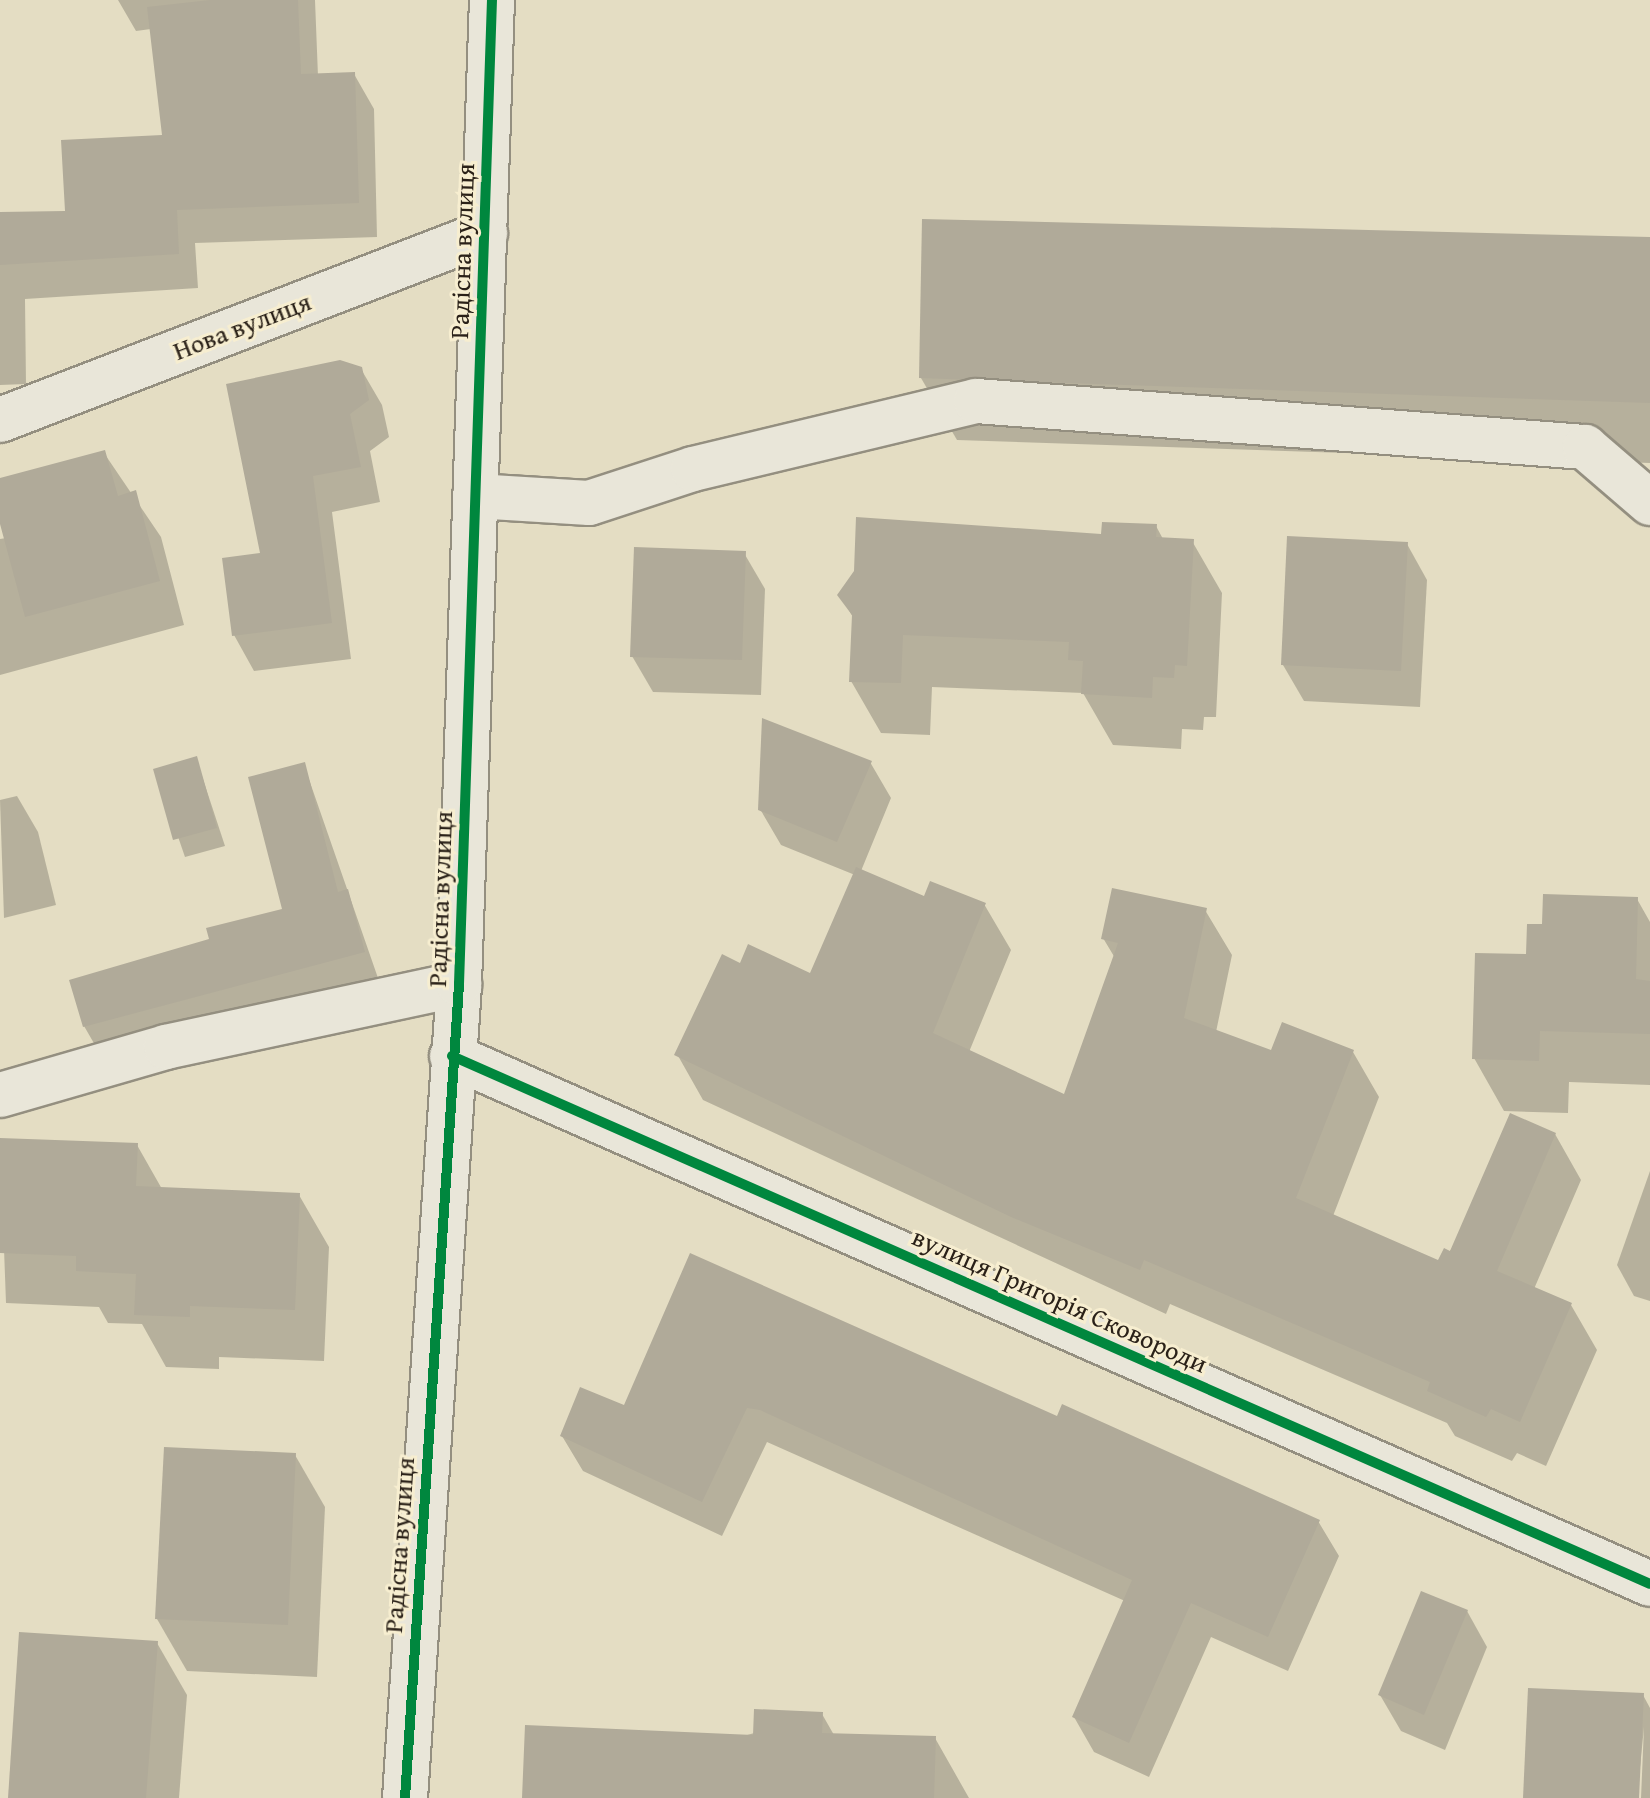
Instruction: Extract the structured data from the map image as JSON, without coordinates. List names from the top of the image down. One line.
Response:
{"streets":{"street":["Радісна вулиця","Нова вулиця","вулиця Григорія Сковороди"]},"crossings":[["Радісна вулиця","Нова вулиця"],["Радісна вулиця","вулиця Григорія Сковороди"]]}
